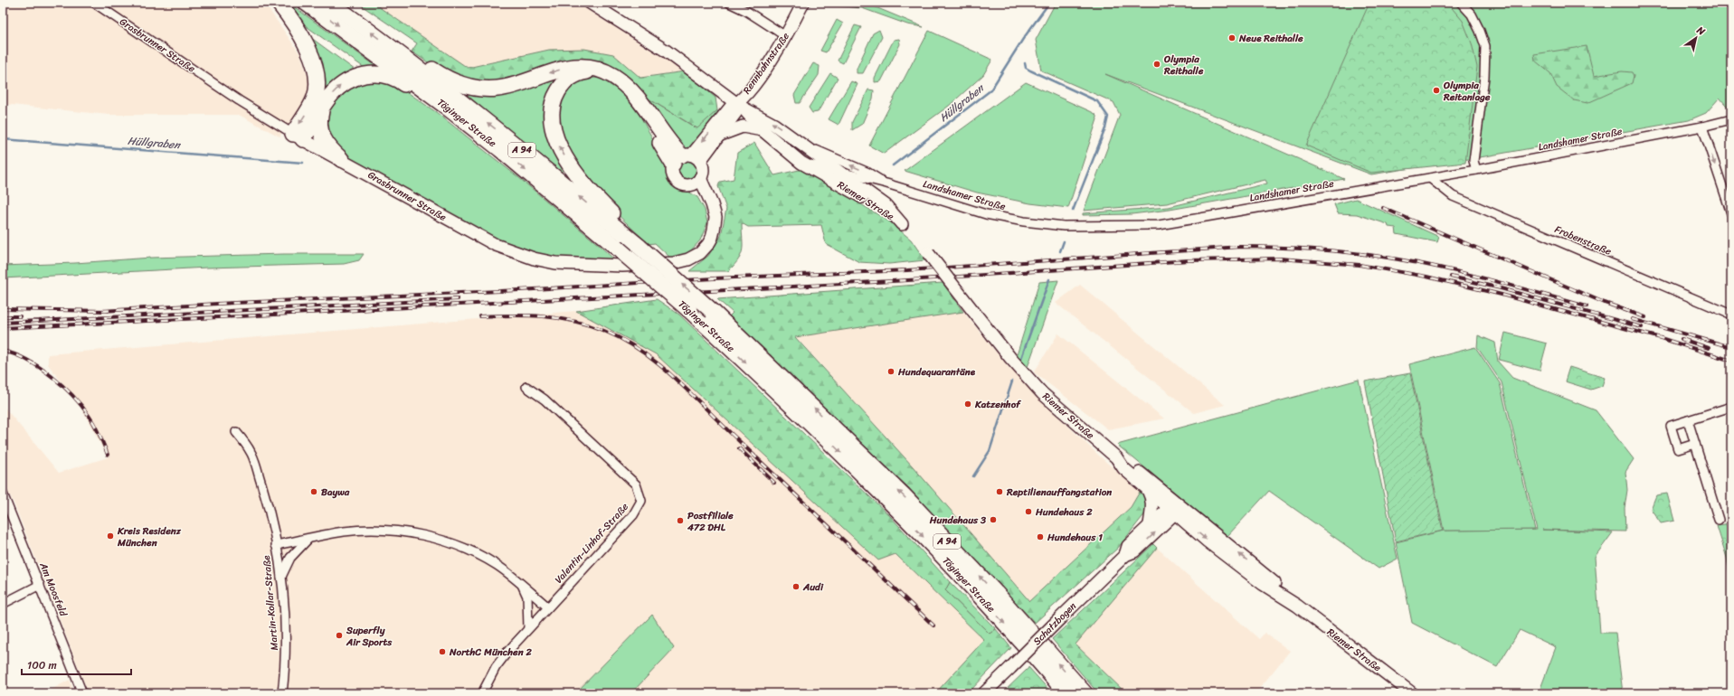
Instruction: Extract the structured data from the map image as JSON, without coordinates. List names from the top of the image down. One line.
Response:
{"streets":{"highway":["Töginger Straße","A 94"],"street":["Grasbrunner Straße","Rennbahnstraße","Landshamer Straße","Riemer Straße","Frobenstraße","Valentin-Linhof-Straße","Am Moosfeld","Martin-Kollar-Straße","Schatzbogen"]},"crossings":[["Grasbrunner Straße","Rennbahnstraße"],["Rennbahnstraße","Riemer Straße"],["Landshamer Straße","Riemer Straße"],["Landshamer Straße","Frobenstraße"],["Riemer Straße","Schatzbogen"]],"water":["Hüllgraben"],"places":["Neue Reithalle","Olympia Reithalle","Olympia Reitanlage","Hundequarantäne","Katzenhof","Baywa","Reptilienauffangstation","Hundehaus 2","Hundehaus 3","Postfiliale 472 DHL","Kreis Residenz München","Hundehaus 1","Audi","Superfly Air Sports","NorthC München 2"],"scale_bar":"100 m","north":"top right"}
